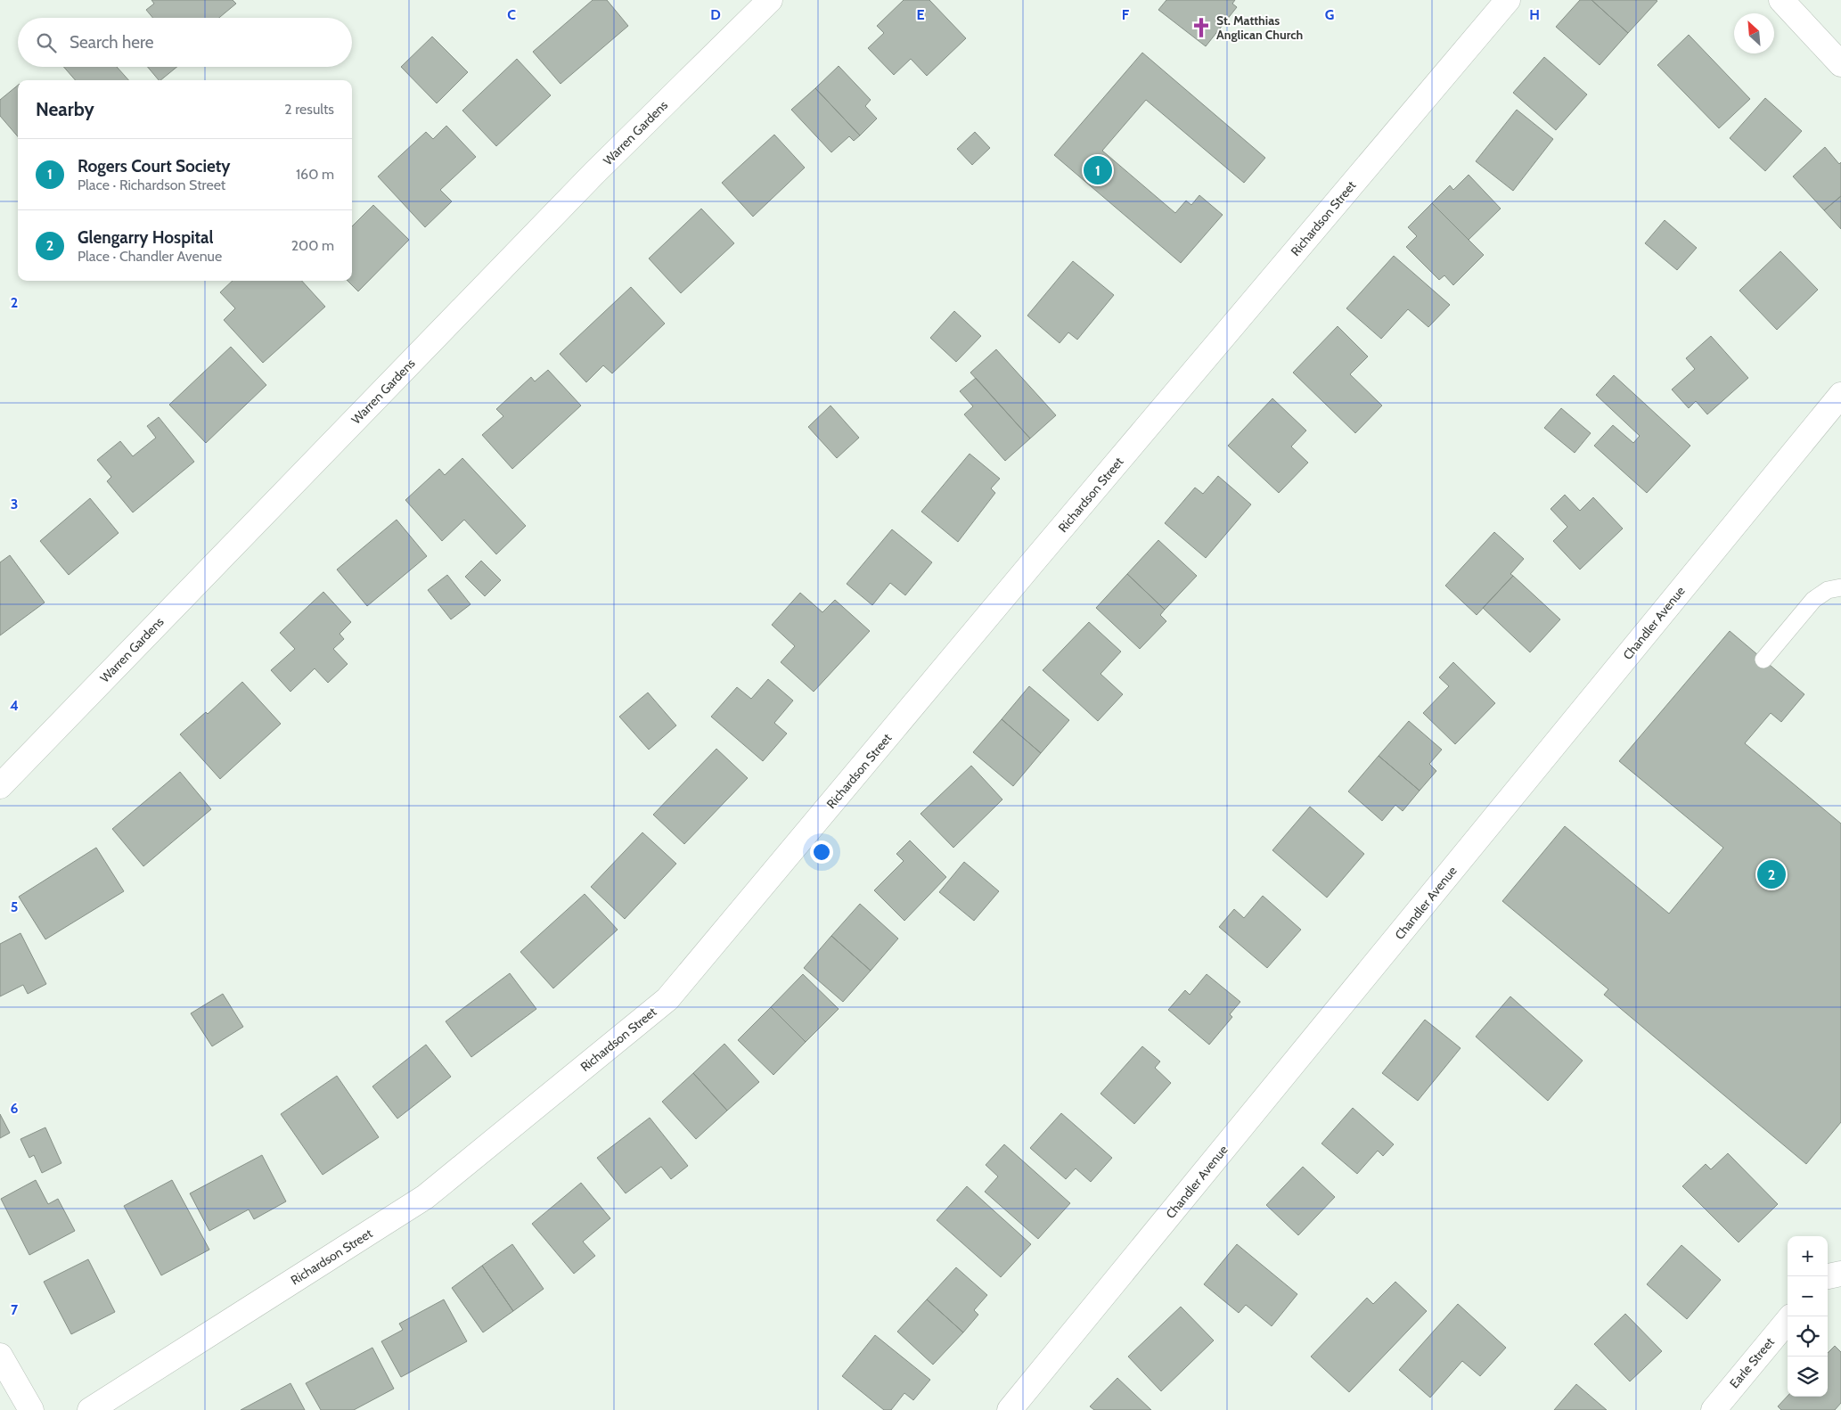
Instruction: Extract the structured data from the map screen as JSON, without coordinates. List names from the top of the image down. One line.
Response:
{"streets":{"street":["Warren Gardens","Richardson Street","Chandler Avenue","Earle Street"]},"places":{"church":["St. Matthias Anglican Church"]},"north":"top left","page":{"search":"Search here","heading":["Nearby","2 results"],"list":[{"mark":"1","name":"Rogers Court Society","note":"Place · Richardson Street","value":"160 m"},{"mark":"2","name":"Glengarry Hospital","note":"Place · Chandler Avenue","value":"200 m"}],"pins":["1","2"],"map_buttons":["+","−"]},"grid":{"columns":["C","D","E","F","G","H"],"rows":["2","3","4","5","6","7"]}}
